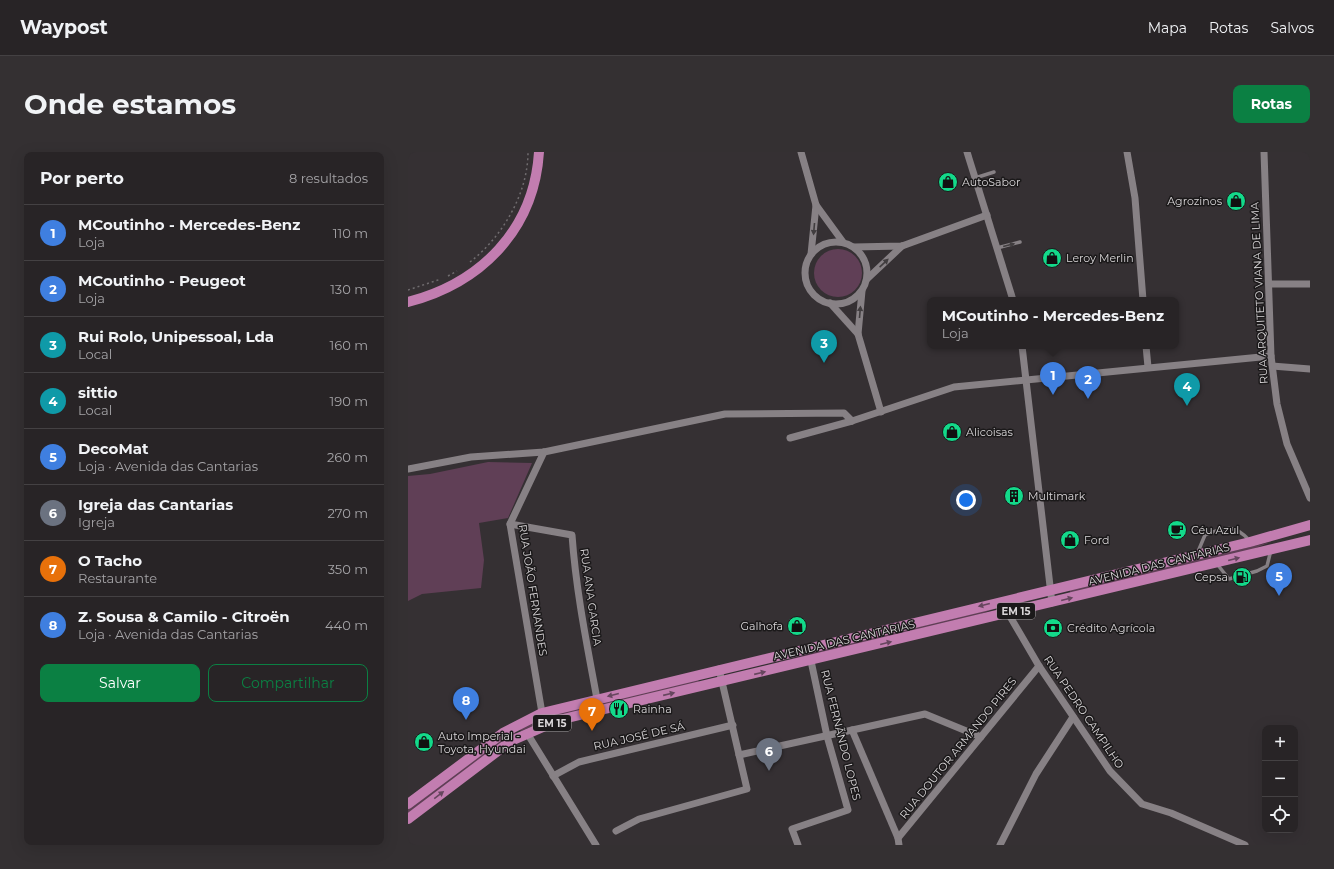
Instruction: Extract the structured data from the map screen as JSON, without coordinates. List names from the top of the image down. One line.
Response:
{"streets":{"main road":["AVENIDA DAS CANTARIAS","EM 15"],"street":["RUA ARQUITETO VIANA DE LIMA","RUA JOÃO FERNANDES","RUA ANA GARCIA","RUA PEDRO CAMPILHO","RUA FERNÃNDO LOPES","RUA JOSÉ DE SÁ","RUA DOUTOR ARMANDO PIRES"]},"crossings":[["AVENIDA DAS CANTARIAS","RUA JOÃO FERNANDES"],["AVENIDA DAS CANTARIAS","RUA ANA GARCIA"],["AVENIDA DAS CANTARIAS","RUA PEDRO CAMPILHO"],["AVENIDA DAS CANTARIAS","RUA FERNÃNDO LOPES"],["RUA JOÃO FERNANDES","RUA ANA GARCIA"],["RUA PEDRO CAMPILHO","RUA DOUTOR ARMANDO PIRES"]],"places":{"shop":["AutoSabor","Agrozinos","Leroy Merlin","Alicoisas","Ford","Galhofa","Auto Imperial - Toyota, Hyundai"],"building":["Multimark"],"cafe":["Céu Azul"],"fuel station":["Cepsa"],"bank":["Crédito Agrícola"],"restaurant":["Rainha"]},"page":{"header":"Waypost","nav":["Mapa","Rotas","Salvos"],"buttons":["Rotas",["Salvar","Compartilhar"]],"title":"Onde estamos","heading":["Por perto","8 resultados"],"list":[{"mark":"1","name":"MCoutinho - Mercedes-Benz","note":"Loja","value":"110 m"},{"mark":"2","name":"MCoutinho - Peugeot","note":"Loja","value":"130 m"},{"mark":"3","name":"Rui Rolo, Unipessoal, Lda","note":"Local","value":"160 m"},{"mark":"4","name":"sittio","note":"Local","value":"190 m"},{"mark":"5","name":"DecoMat","note":"Loja · Avenida das Cantarias","value":"260 m"},{"mark":"6","name":"Igreja das Cantarias","note":"Igreja","value":"270 m"},{"mark":"7","name":"O Tacho","note":"Restaurante","value":"350 m"},{"mark":"8","name":"Z. Sousa & Camilo - Citroën","note":"Loja · Avenida das Cantarias","value":"440 m"}],"popup":["MCoutinho - Mercedes-Benz","Loja"],"pins":["3","1","2","4","5","8","7","6"],"map_buttons":["+","−"]}}
